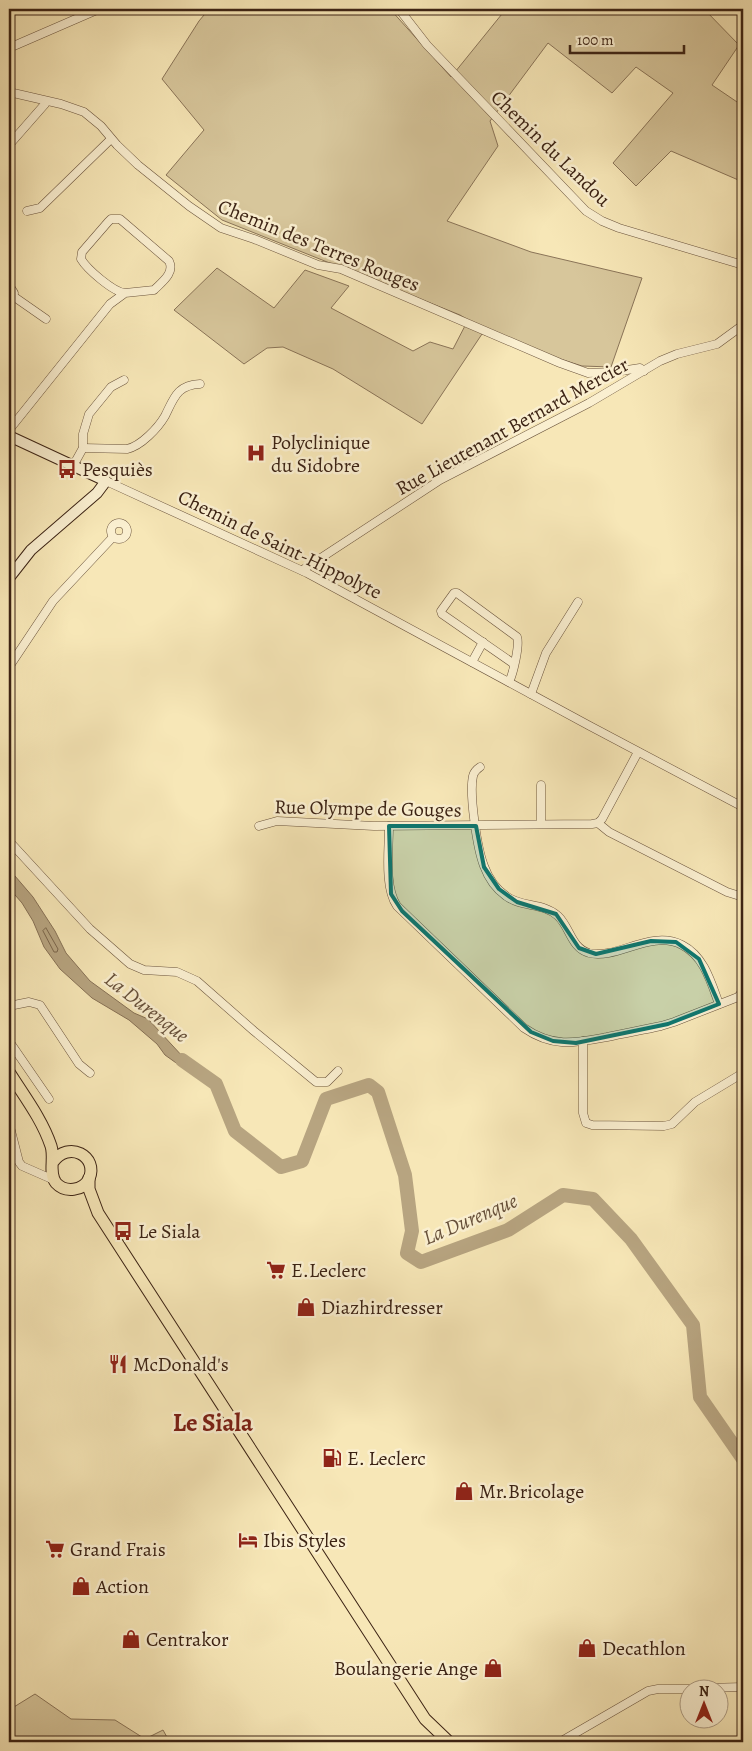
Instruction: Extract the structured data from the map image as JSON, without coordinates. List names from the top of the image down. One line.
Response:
{"streets":{"street":["Chemin du Landou","Chemin des Terres Rouges","Rue Lieutenant Bernard Mercier","Chemin de Saint-Hippolyte","Rue Olympe de Gouges"]},"crossings":[["Chemin des Terres Rouges","Rue Lieutenant Bernard Mercier"],["Rue Lieutenant Bernard Mercier","Chemin de Saint-Hippolyte"]],"districts":["Le Siala"],"water":["La Durenque"],"places":{"hospital":["Polyclinique du Sidobre"],"bus stop":["Pesquiès","Le Siala"],"supermarket":["E.Leclerc","Grand Frais"],"shop":["Diazhirdresser","Mr.Bricolage","Action","Centrakor","Decathlon","Boulangerie Ange"],"restaurant":["McDonald's"],"fuel station":["E. Leclerc"],"hotel":["Ibis Styles"]},"scale_bar":"100 m","north":"top"}
